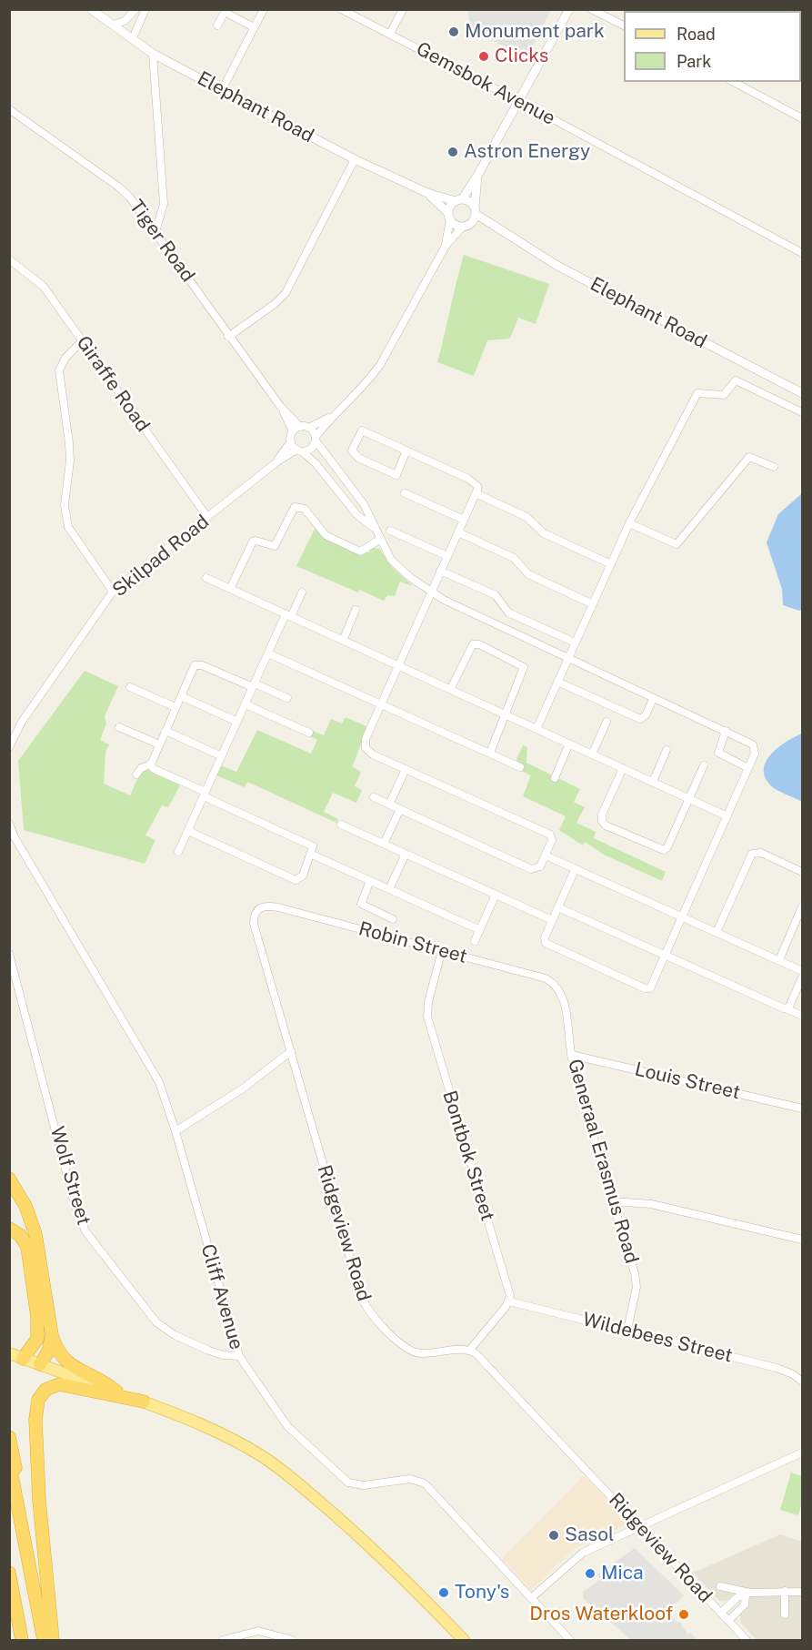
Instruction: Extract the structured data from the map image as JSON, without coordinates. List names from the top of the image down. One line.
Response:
{"streets":{"street":["Gemsbok Avenue","Elephant Road","Tiger Road","Giraffe Road","Skilpad Road","Robin Street","Louis Street","Bontbok Street","Generaal Erasmus Road","Wolf Street","Ridgeview Road","Cliff Avenue","Wildebees Street"]},"crossings":[["Tiger Road","Skilpad Road"],["Giraffe Road","Skilpad Road"],["Robin Street","Bontbok Street"],["Robin Street","Generaal Erasmus Road"],["Robin Street","Ridgeview Road"],["Louis Street","Generaal Erasmus Road"],["Bontbok Street","Wildebees Street"],["Generaal Erasmus Road","Wildebees Street"],["Wolf Street","Cliff Avenue"]],"places":["Monument park","Clicks","Astron Energy","Sasol","Mica","Tony's","Dros Waterkloof"],"legend":["Road","Park"]}
